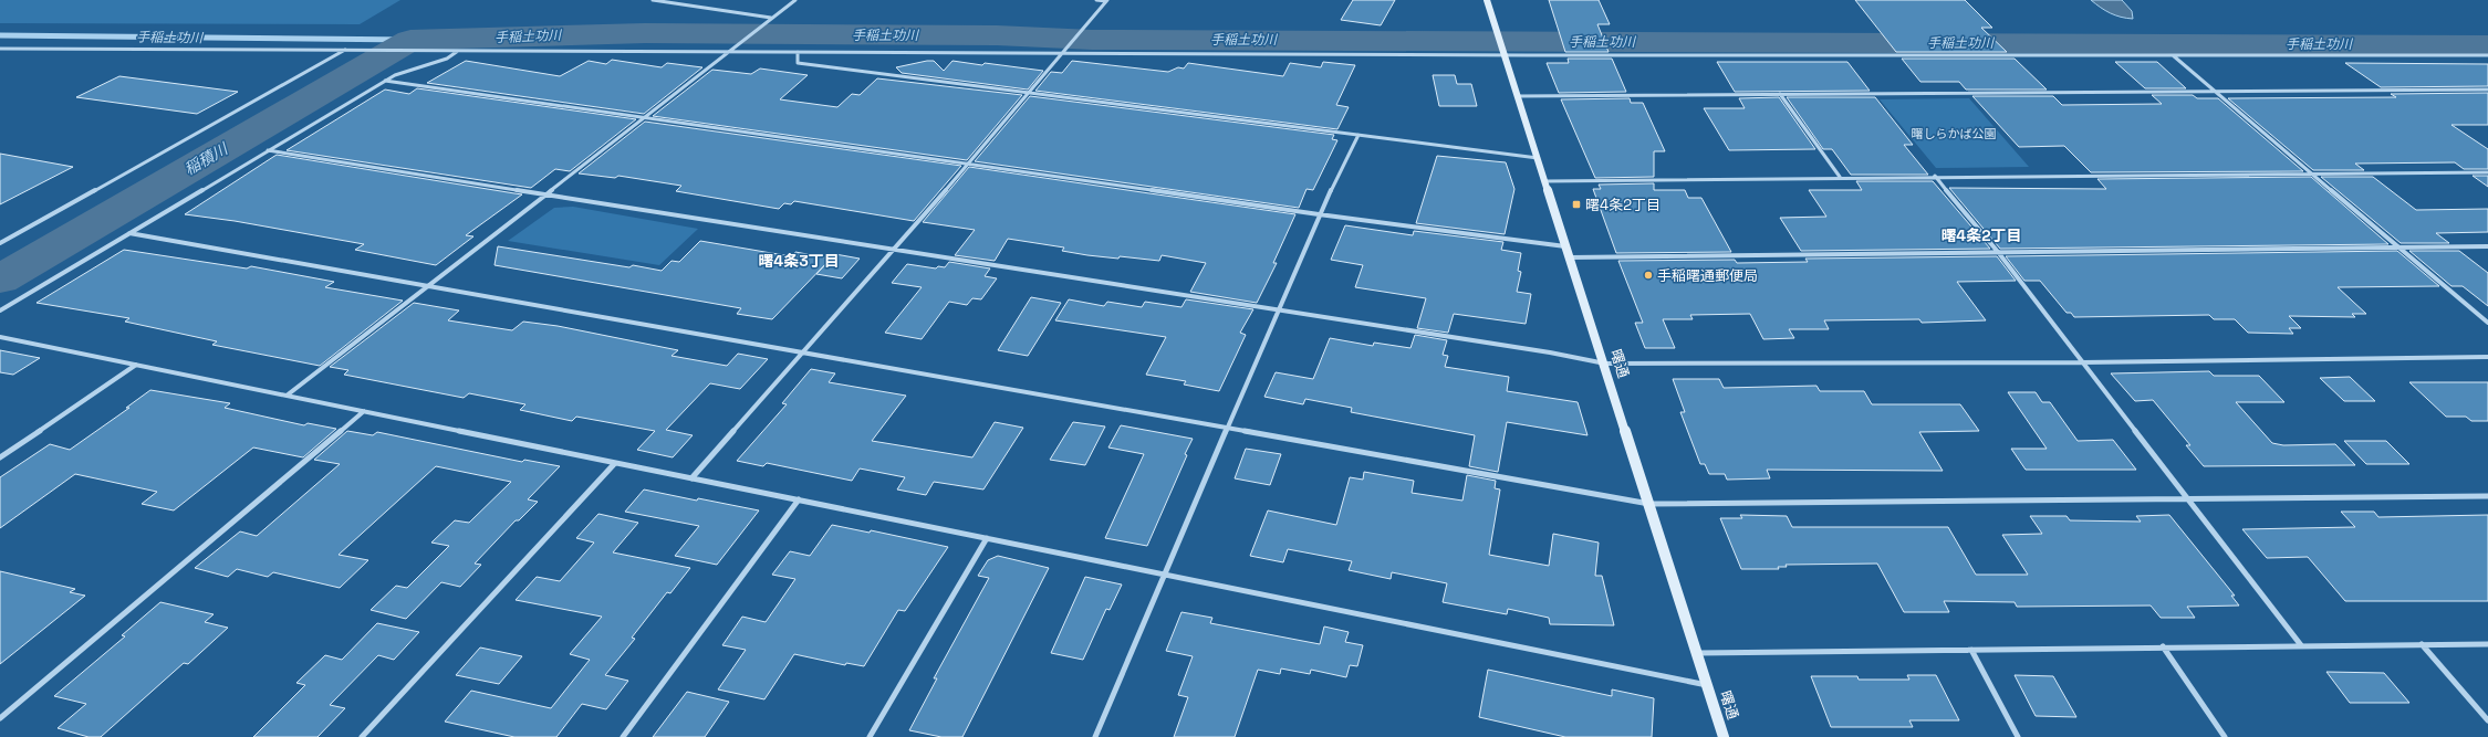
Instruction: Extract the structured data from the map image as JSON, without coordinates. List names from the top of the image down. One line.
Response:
{"streets":{"street":["曙通"]},"districts":["曙4条2丁目","曙4条3丁目"],"water":["手稲土功川","稲積川"],"parks":["曙しらかば公園"],"places":{"transit":["曙4条2丁目"],"other":["手稲曙通郵便局"]}}
